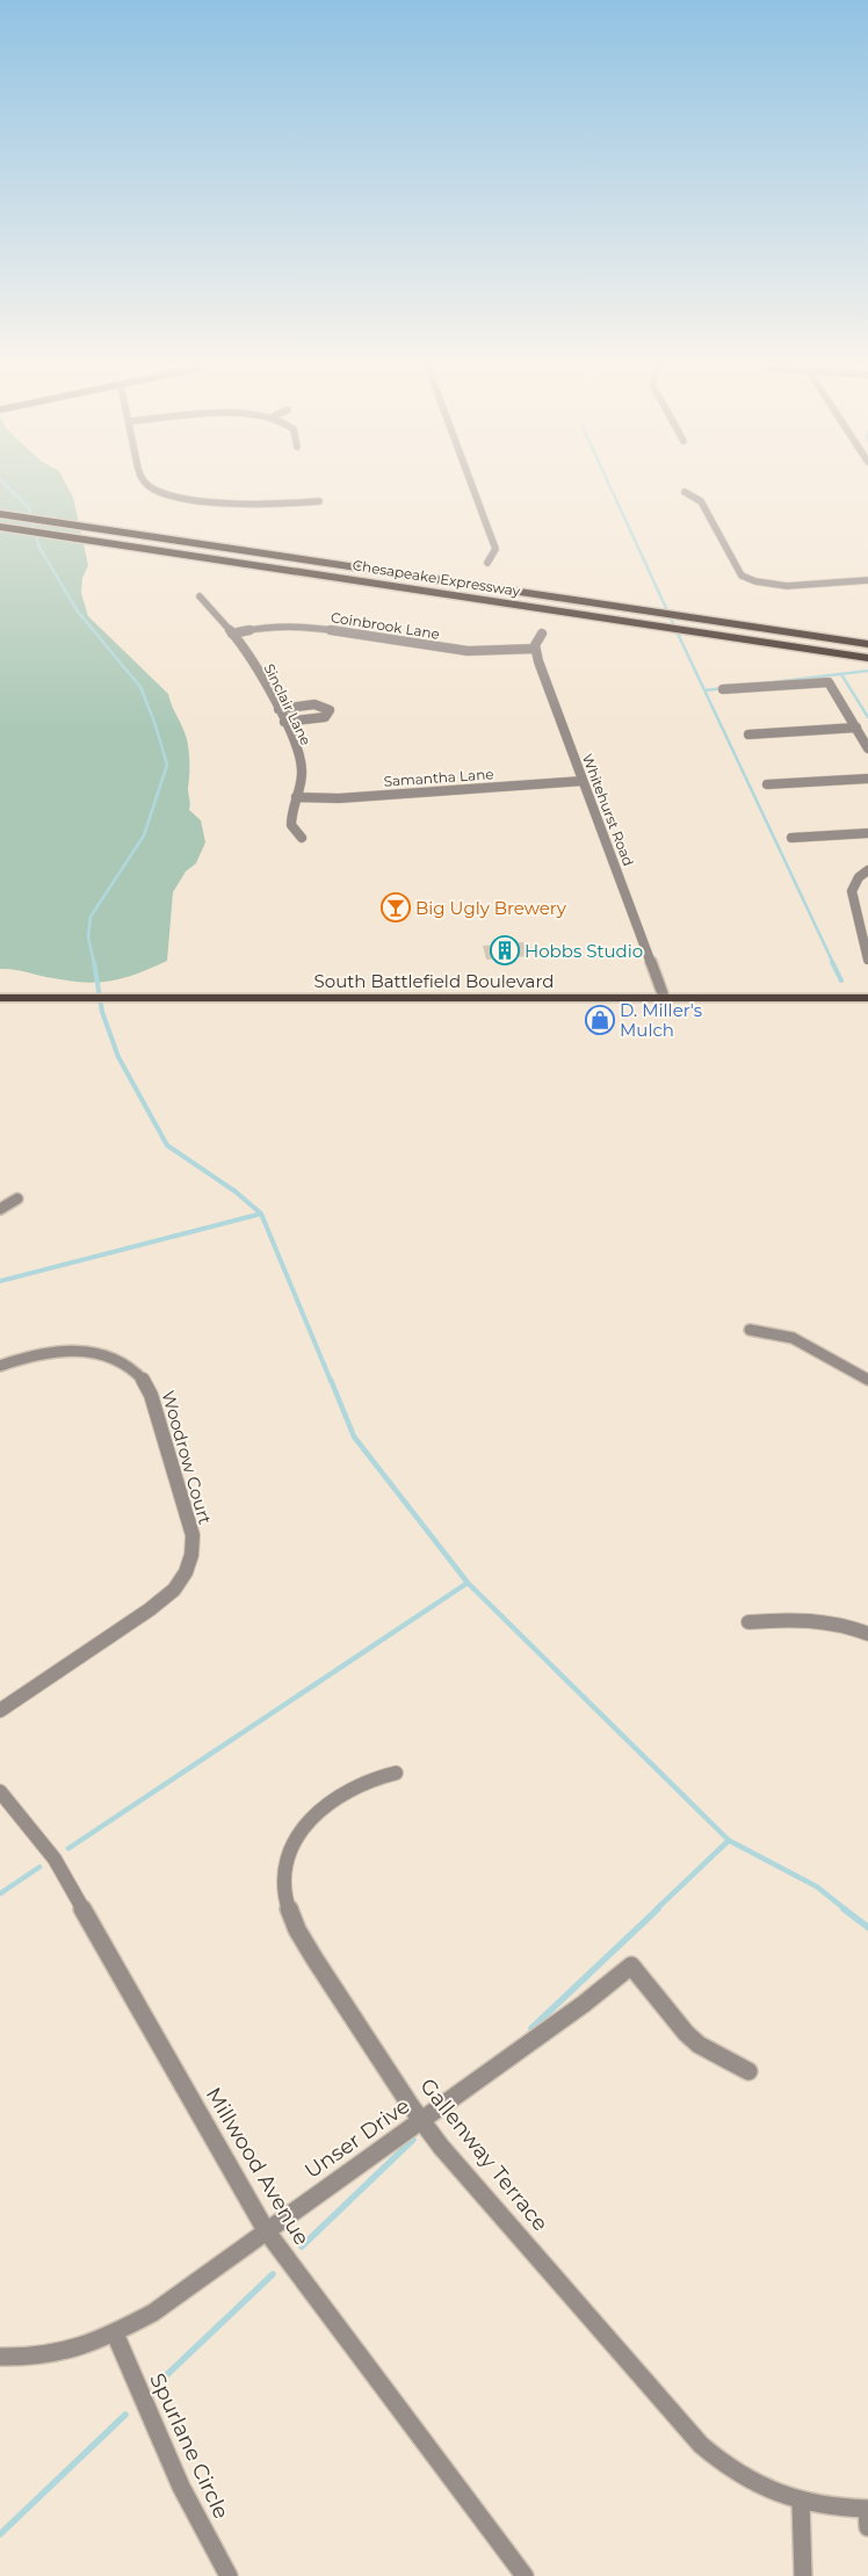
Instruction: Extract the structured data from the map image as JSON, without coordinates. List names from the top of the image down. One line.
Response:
{"streets":{"highway":["Chesapeake Expressway"],"main road":["South Battlefield Boulevard"],"street":["Coinbrook Lane","Sinclair Lane","Samantha Lane","Whitehurst Road","Woodrow Court","Unser Drive","Gallenway Terrace","Millwood Avenue","Spurlane Circle"]},"crossings":[["Coinbrook Lane","Sinclair Lane"],["Coinbrook Lane","Whitehurst Road"],["Sinclair Lane","Samantha Lane"],["Samantha Lane","Whitehurst Road"],["Whitehurst Road","South Battlefield Boulevard"],["Unser Drive","Gallenway Terrace"],["Unser Drive","Millwood Avenue"],["Unser Drive","Spurlane Circle"]],"places":{"bar":["Big Ugly Brewery"],"building":["Hobbs Studio"],"shop":["D. Miller's Mulch"]}}
